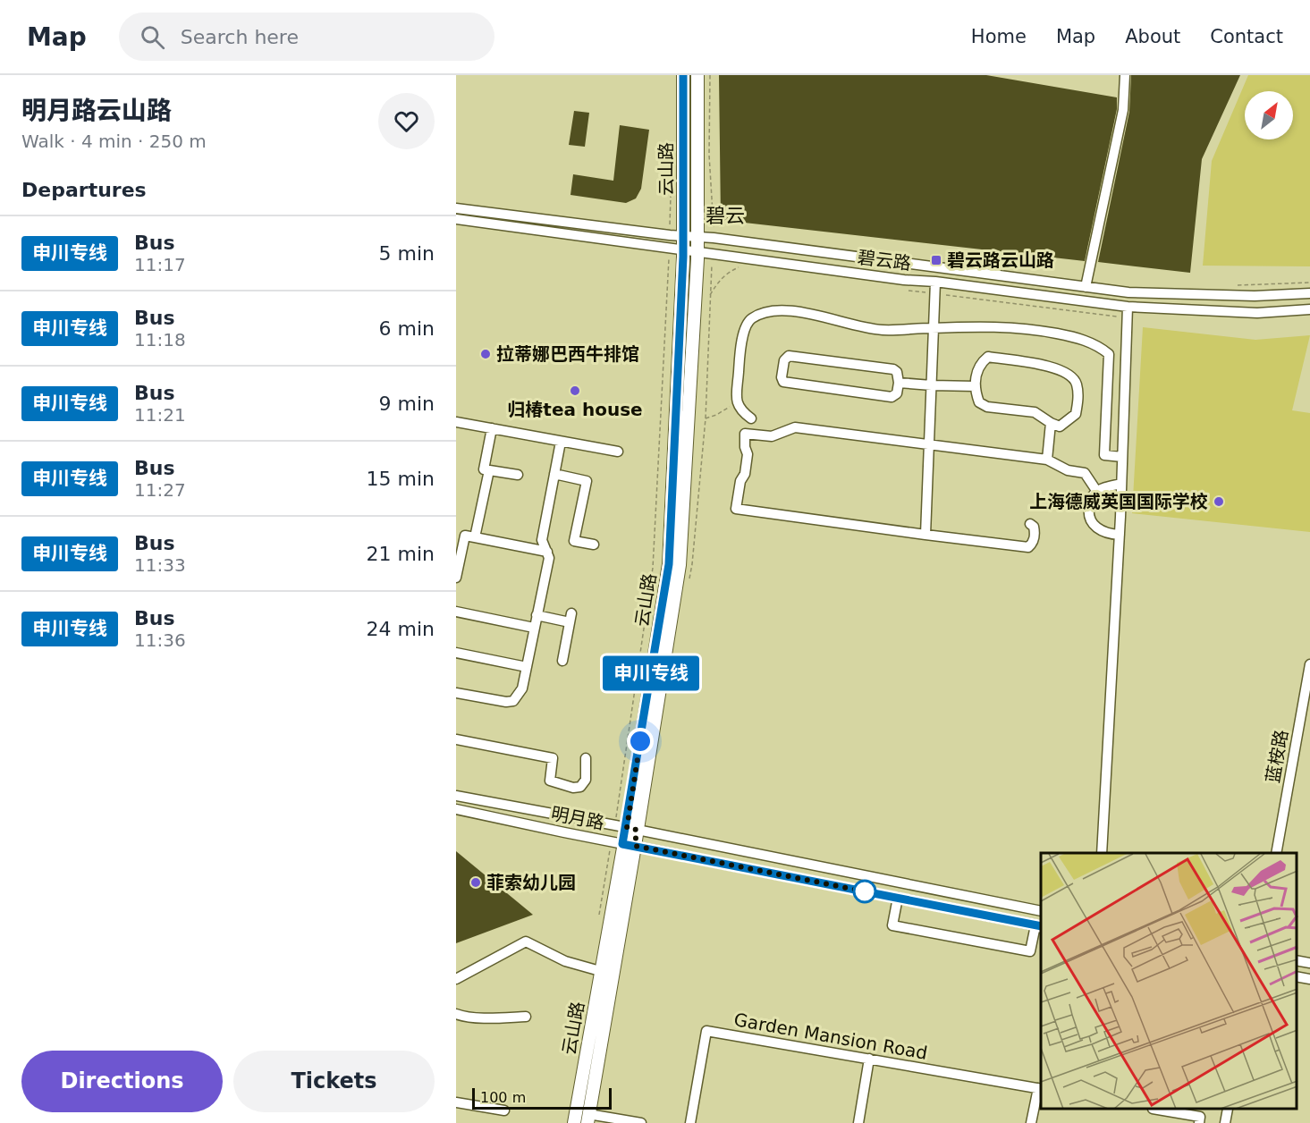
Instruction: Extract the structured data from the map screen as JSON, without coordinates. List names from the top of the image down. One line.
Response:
{"streets":{"main road":["云山路"],"street":["碧云路","蓝桉路","明月路","Garden Mansion Road"]},"crossings":[["云山路","碧云路"],["云山路","明月路"]],"districts":["碧云"],"places":{"transit":["碧云路云山路"],"other":["拉蒂娜巴西牛排馆","归椿tea house","上海德威英国国际学校","菲索幼儿园"]},"lines":["bus line 申川专线"],"scale_bar":"100 m","north":"top right","page":{"header":"Map","search":"Search here","nav":["Home","Map","About","Contact"],"heading":[["明月路云山路","Walk · 4 min · 250 m"],"Departures"],"on_map":"申川专线","list":[{"mark":"申川专线","name":"Bus","note":"11:17","value":"5 min"},{"mark":"申川专线","name":"Bus","note":"11:18","value":"6 min"},{"mark":"申川专线","name":"Bus","note":"11:21","value":"9 min"},{"mark":"申川专线","name":"Bus","note":"11:27","value":"15 min"},{"mark":"申川专线","name":"Bus","note":"11:33","value":"21 min"},{"mark":"申川专线","name":"Bus","note":"11:36","value":"24 min"}],"buttons":["Directions","Tickets"],"scale":"100 m"}}
